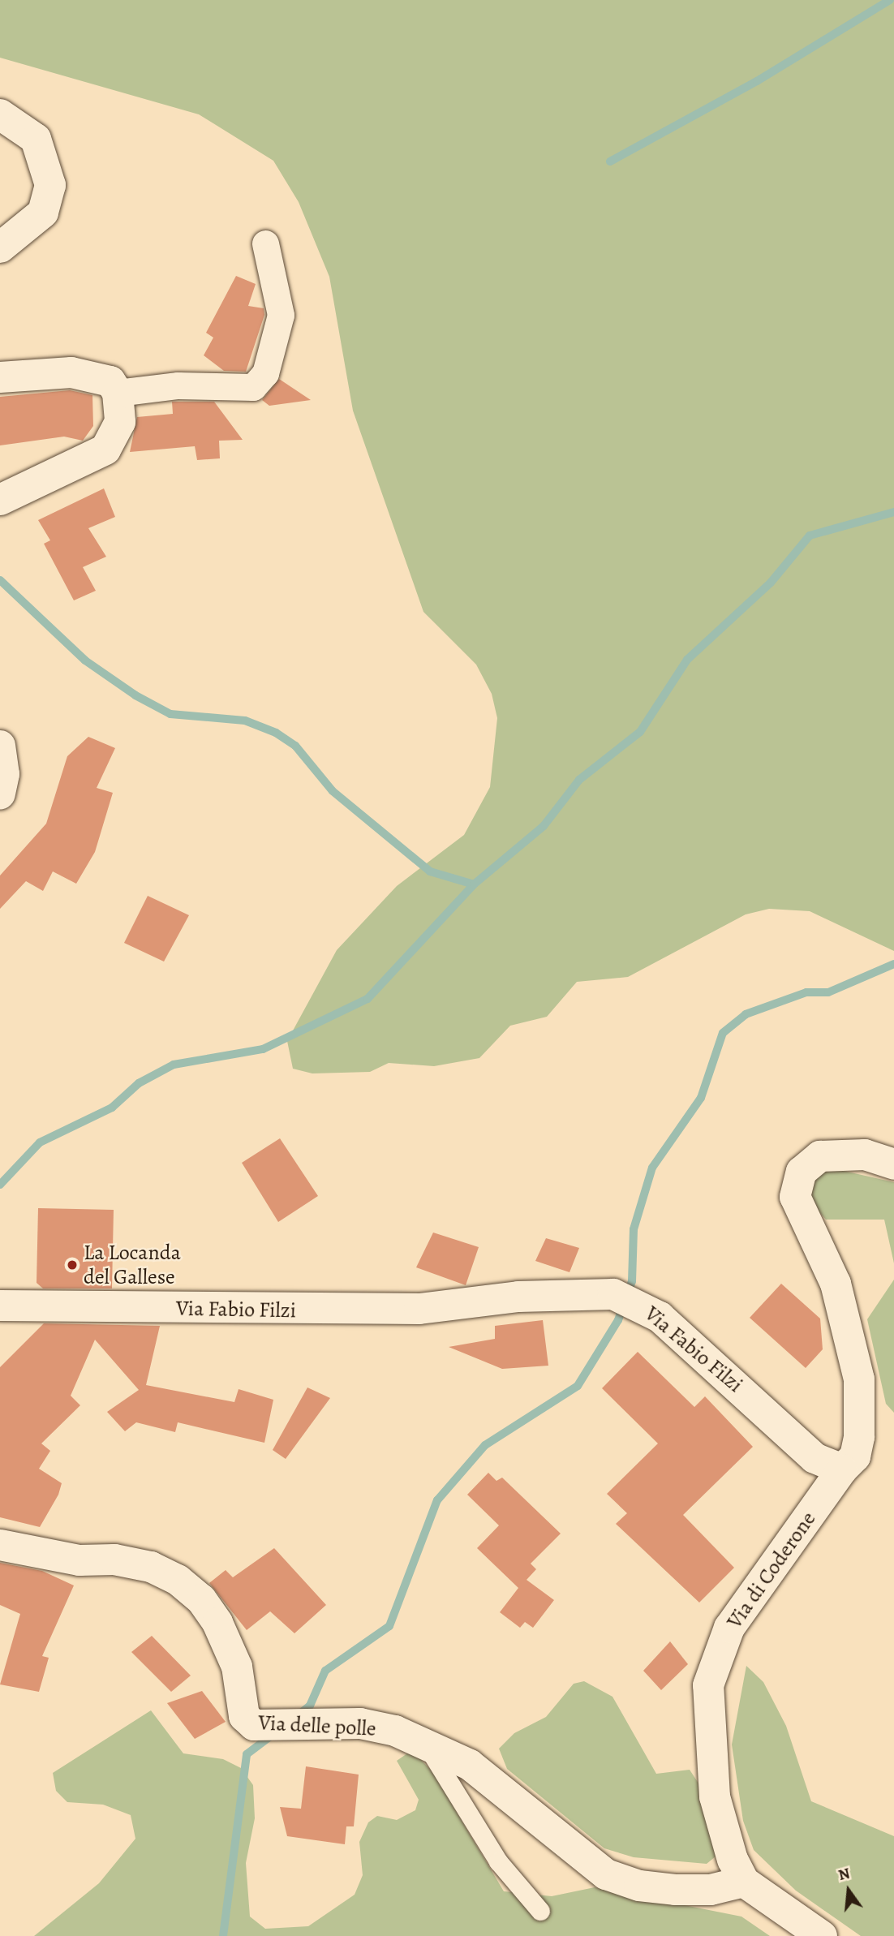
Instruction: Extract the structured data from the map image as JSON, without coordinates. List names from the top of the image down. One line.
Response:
{"streets":{"street":["Via Fabio Filzi","Via di Coderone","Via delle polle"]},"crossings":[["Via Fabio Filzi","Via di Coderone"]],"places":["La Locanda del Gallese"],"north":"top"}
